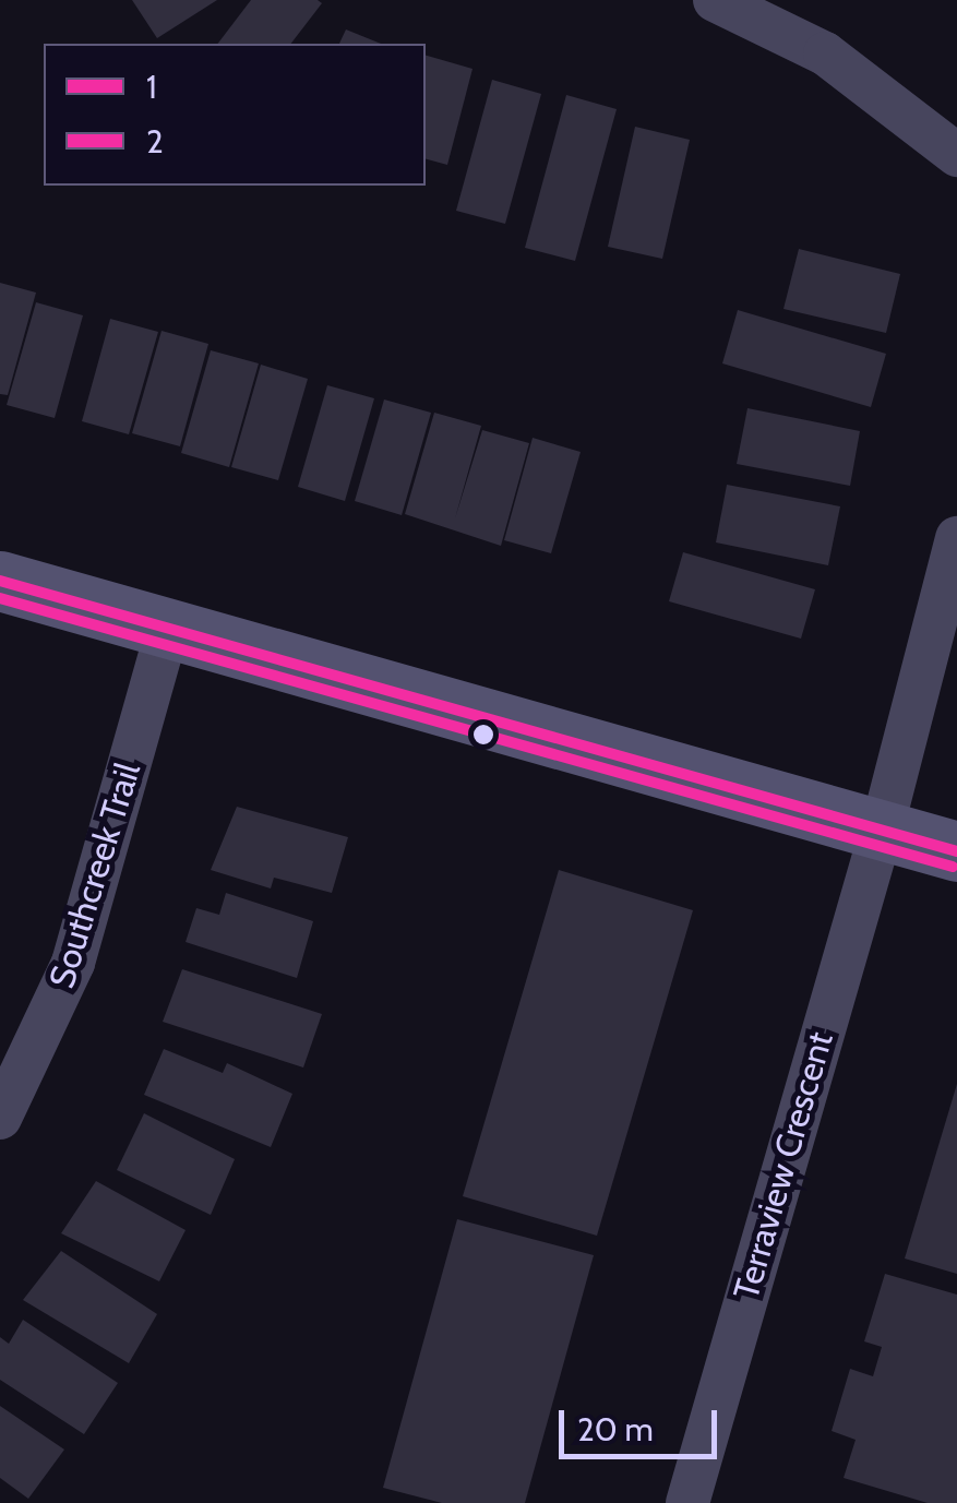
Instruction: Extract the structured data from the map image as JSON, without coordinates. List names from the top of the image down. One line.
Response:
{"streets":{"street":["Southcreek Trail","Terraview Crescent"]},"lines":["transit line 1","transit line 2"],"legend":["1","2"],"scale_bar":"20 m"}
